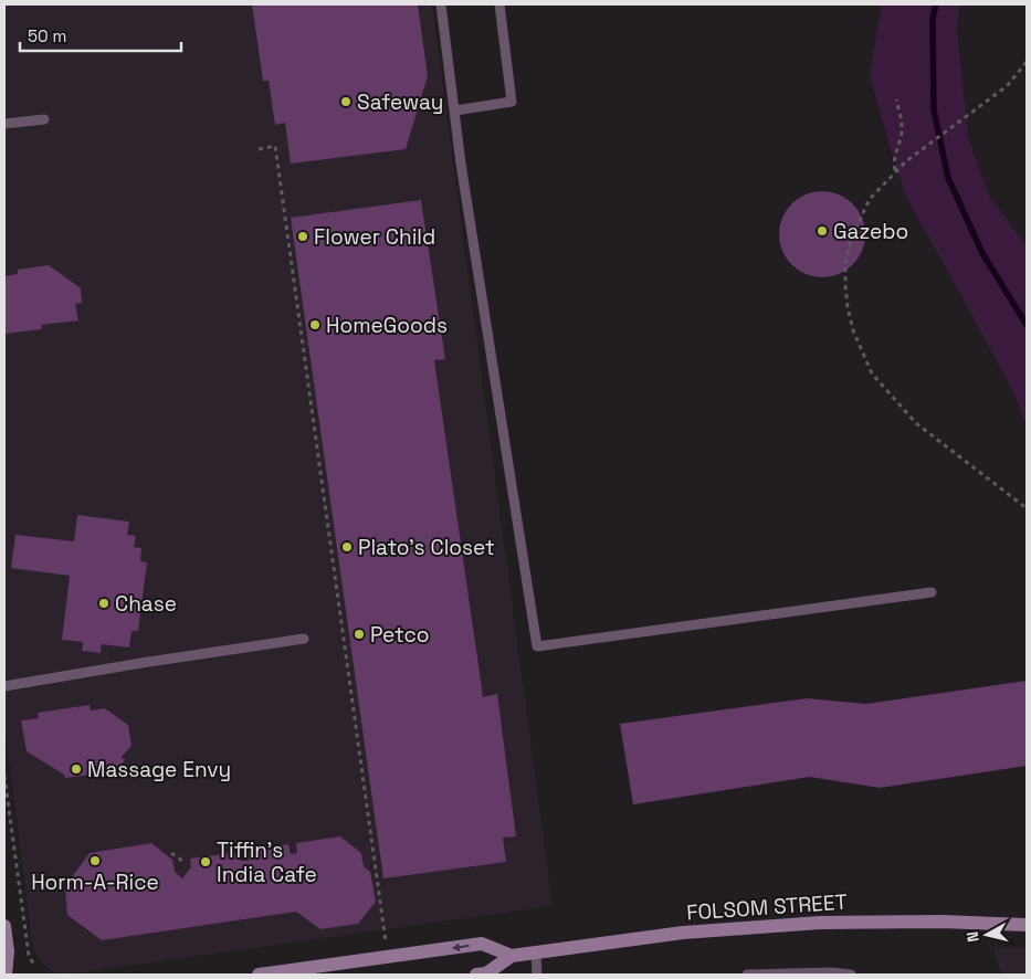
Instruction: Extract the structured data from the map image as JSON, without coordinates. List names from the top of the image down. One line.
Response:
{"streets":{"main road":["FOLSOM STREET"]},"places":["Safeway","Gazebo","Flower Child","HomeGoods","Plato's Closet","Chase","Petco","Massage Envy","Horm-A-Rice","Tiffin's India Cafe"],"scale_bar":"50 m","north":"left"}
